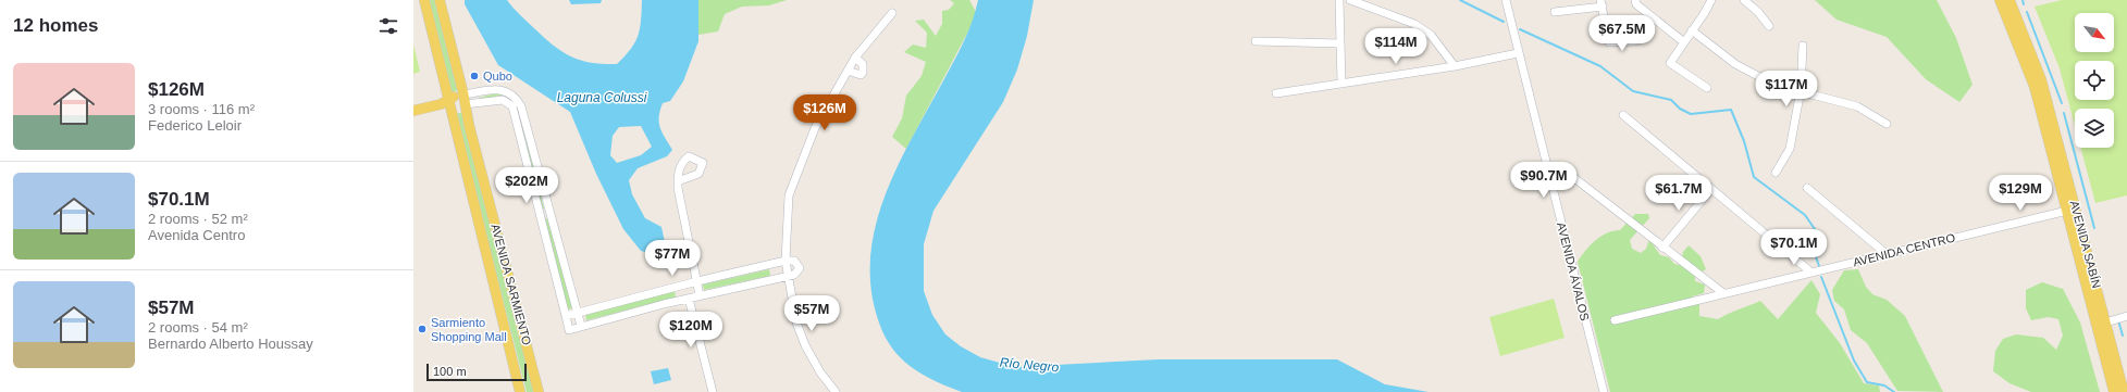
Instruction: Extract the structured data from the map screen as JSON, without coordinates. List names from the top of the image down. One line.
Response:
{"streets":{"main road":["AVENIDA SABÍN","AVENIDA SARMIENTO"],"street":["AVENIDA CENTRO","AVENIDA ÁVALOS"]},"crossings":[["AVENIDA SABÍN","AVENIDA CENTRO"]],"water":["Laguna Colussi","Río Negro"],"places":["Qubo","Sarmiento Shopping Mall"],"scale_bar":"100 m","north":"bottom right","page":{"heading":"12 homes","price":["$67.5M","$114M","$117M","$126M","$90.7M","$202M","$61.7M","$129M","$70.1M","$77M","$57M","$120M"],"list":[{"name":"$126M","note":"3 rooms · 116 m² · Federico Leloir"},{"name":"$70.1M","note":"2 rooms · 52 m² · Avenida Centro"},{"name":"$57M","note":"2 rooms · 54 m² · Bernardo Alberto Houssay"}],"scale":"100 m"}}
